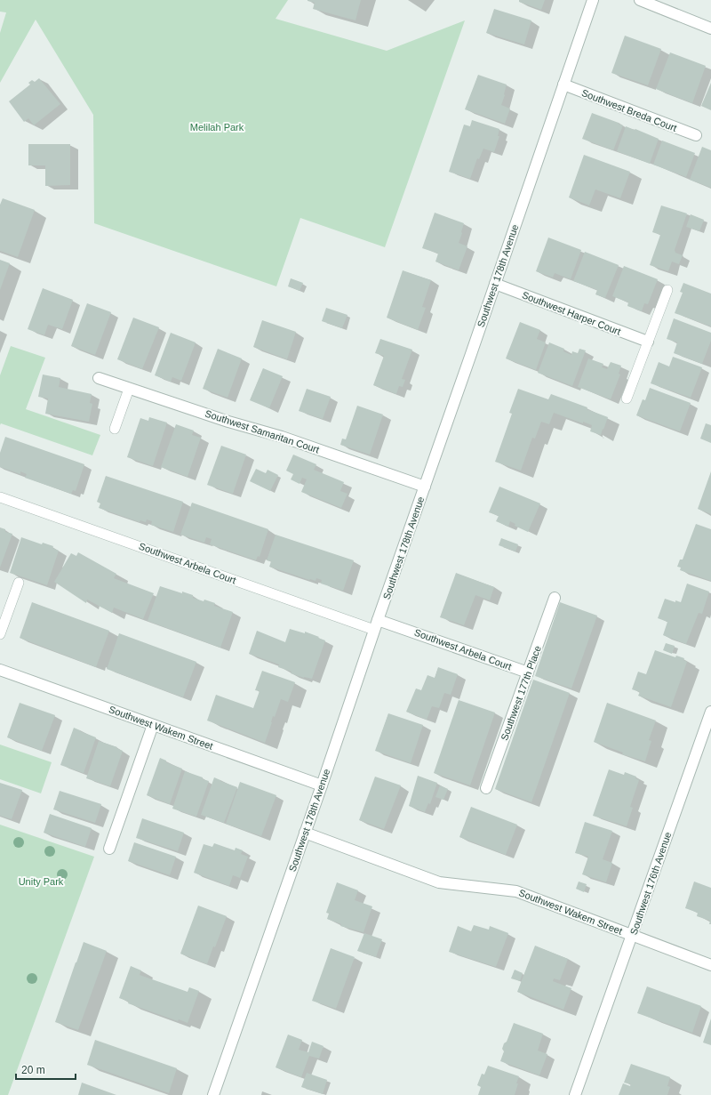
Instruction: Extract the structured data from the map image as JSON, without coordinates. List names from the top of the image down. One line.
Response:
{"streets":{"street":["Southwest Breda Court","Southwest 178th Avenue","Southwest Harper Court","Southwest Samaritan Court","Southwest Arbela Court","Southwest 177th Place","Southwest Wakem Street","Southwest 176th Avenue"]},"crossings":[["Southwest Breda Court","Southwest 178th Avenue"],["Southwest 178th Avenue","Southwest Harper Court"],["Southwest 178th Avenue","Southwest Samaritan Court"],["Southwest 178th Avenue","Southwest Arbela Court"],["Southwest 178th Avenue","Southwest Wakem Street"],["Southwest Arbela Court","Southwest 177th Place"],["Southwest Wakem Street","Southwest 176th Avenue"]],"parks":["Melilah Park","Unity Park"],"scale_bar":"20 m"}
